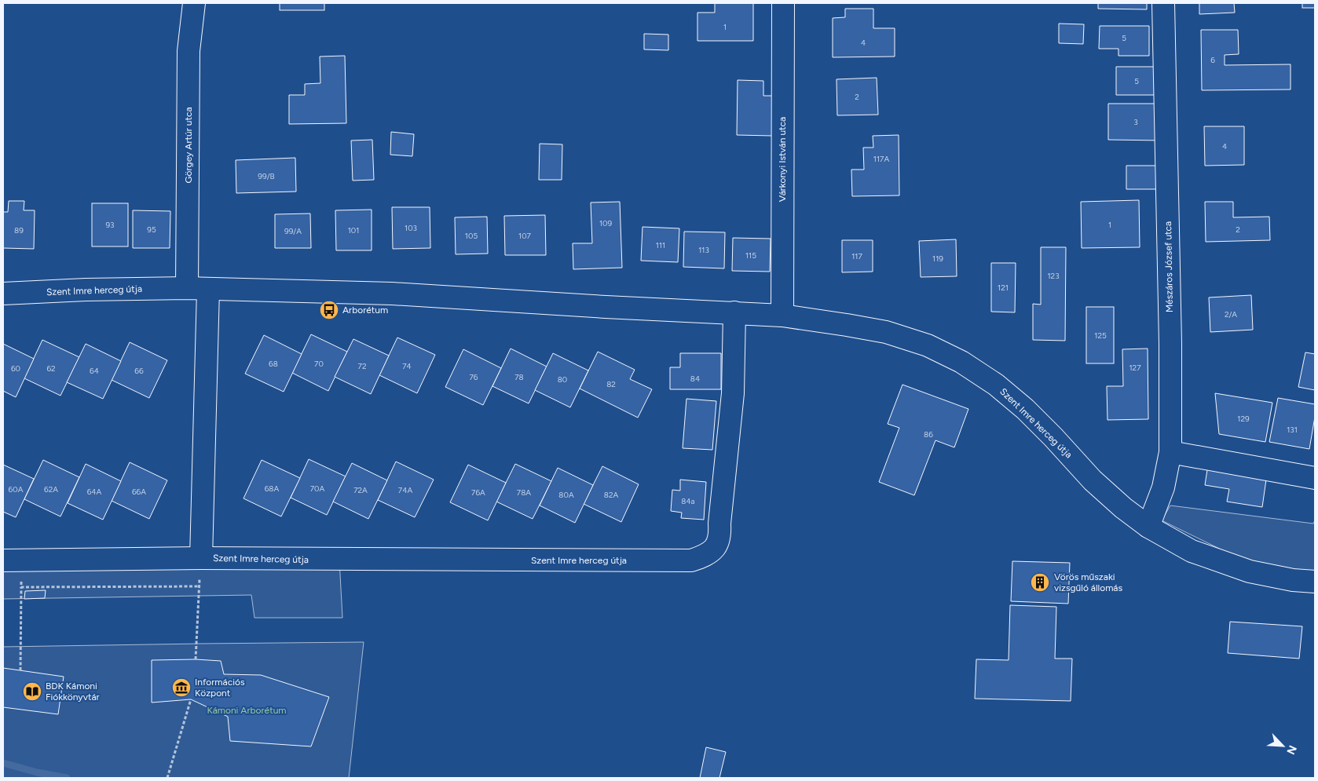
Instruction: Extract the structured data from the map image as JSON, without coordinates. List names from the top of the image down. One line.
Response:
{"streets":{"street":["Görgey Artúr utca","Várkonyi István utca","Mészáros József utca","Szent Imre herceg útja"]},"crossings":[["Görgey Artúr utca","Szent Imre herceg útja"],["Várkonyi István utca","Szent Imre herceg útja"],["Mészáros József utca","Szent Imre herceg útja"]],"parks":["Kámoni Arborétum"],"places":{"bus stop":["Arborétum"],"building":["Vörös műszaki vizsgűló állomás"],"museum":["Információs Központ"],"library":["BDK Kámoni Fiókkönyvtár"]},"house_numbers":["1","5","4","6","5","2","3","4","117A","99/B","109","93","1","103","95","2","89","101","99/A","105","107","111","113","115","117","119","123","121","2/A","125","68","70","72","74","127","60","62","64","66","76","78","84","80","82","129","131","86","68A","70A","60A","62A","72A","74A","64A","66A","76A","78A","80A","82A","84a"],"north":"bottom right"}
